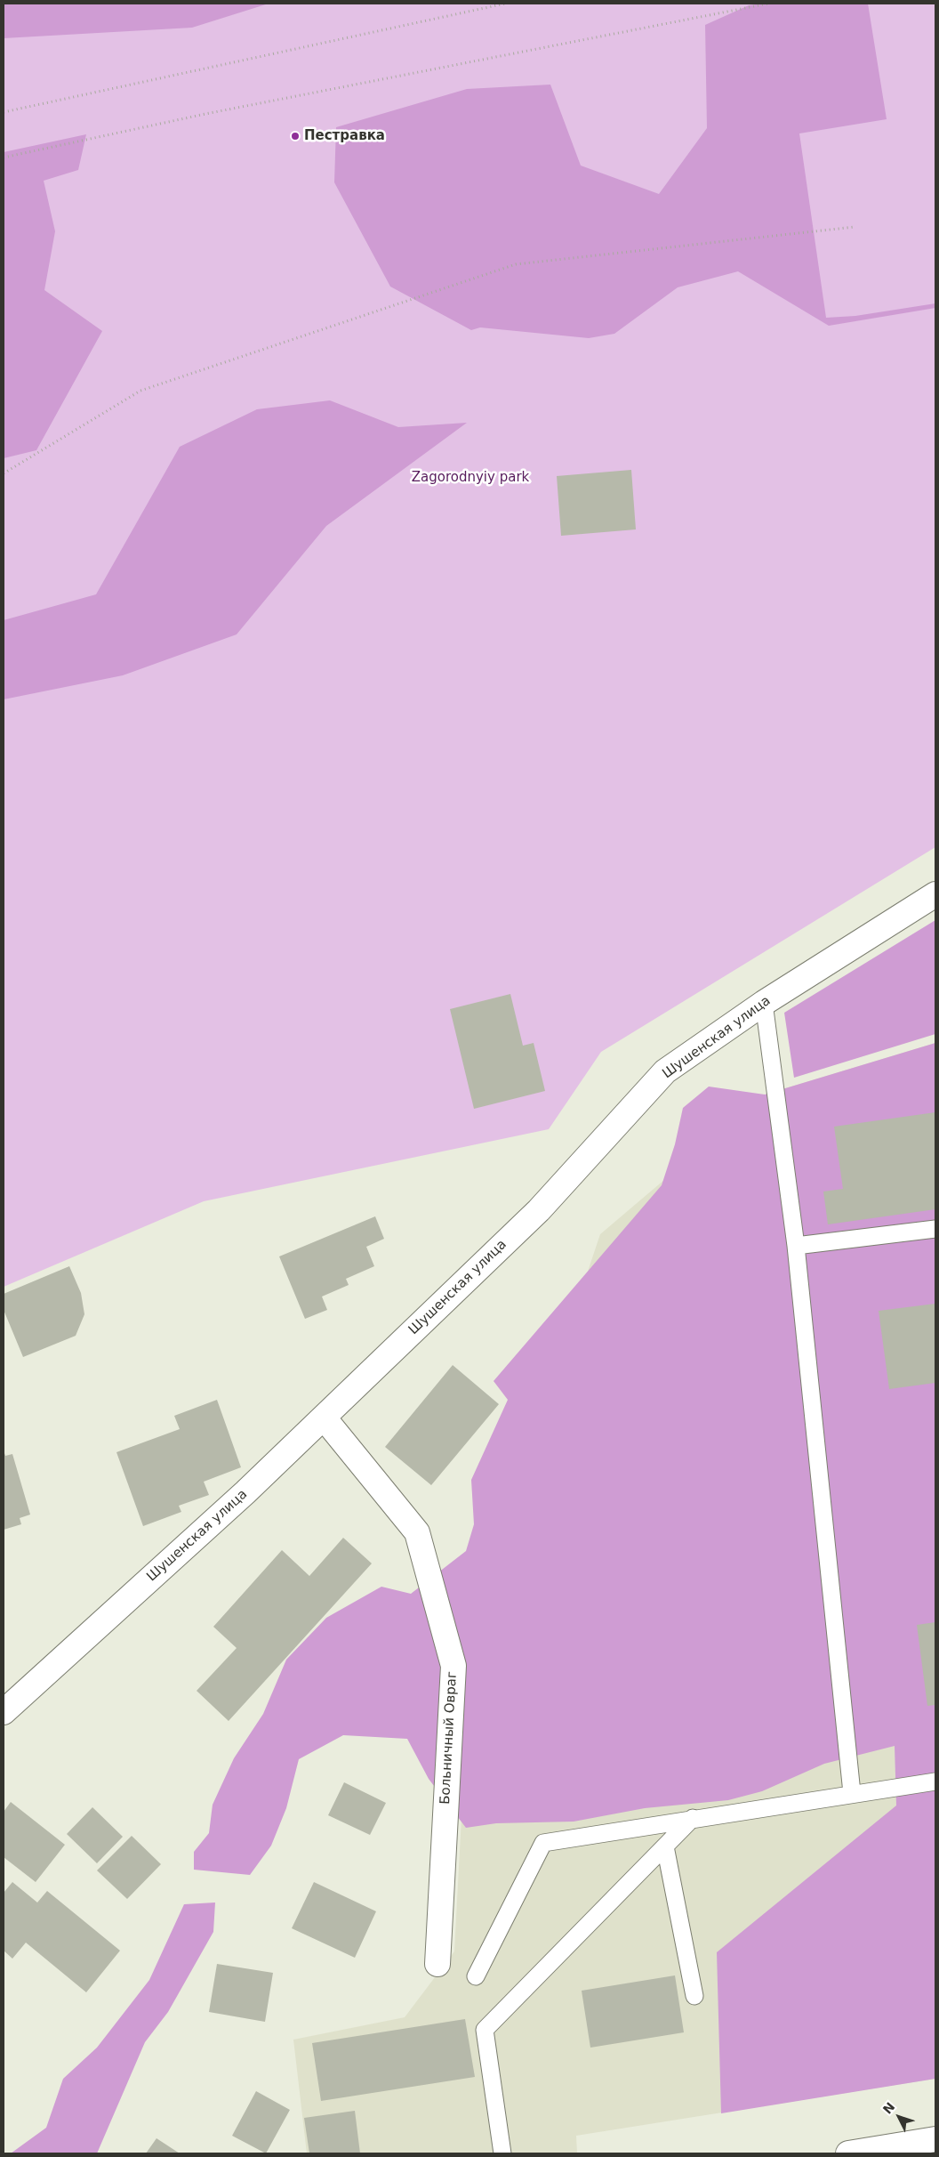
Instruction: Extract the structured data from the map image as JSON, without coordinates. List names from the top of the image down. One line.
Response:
{"streets":{"street":["Шушенская улица","Больничный Овраг"]},"crossings":[["Шушенская улица","Больничный Овраг"]],"parks":["Zagorodnyiy park"],"places":["Пестравка"],"north":"top left"}
